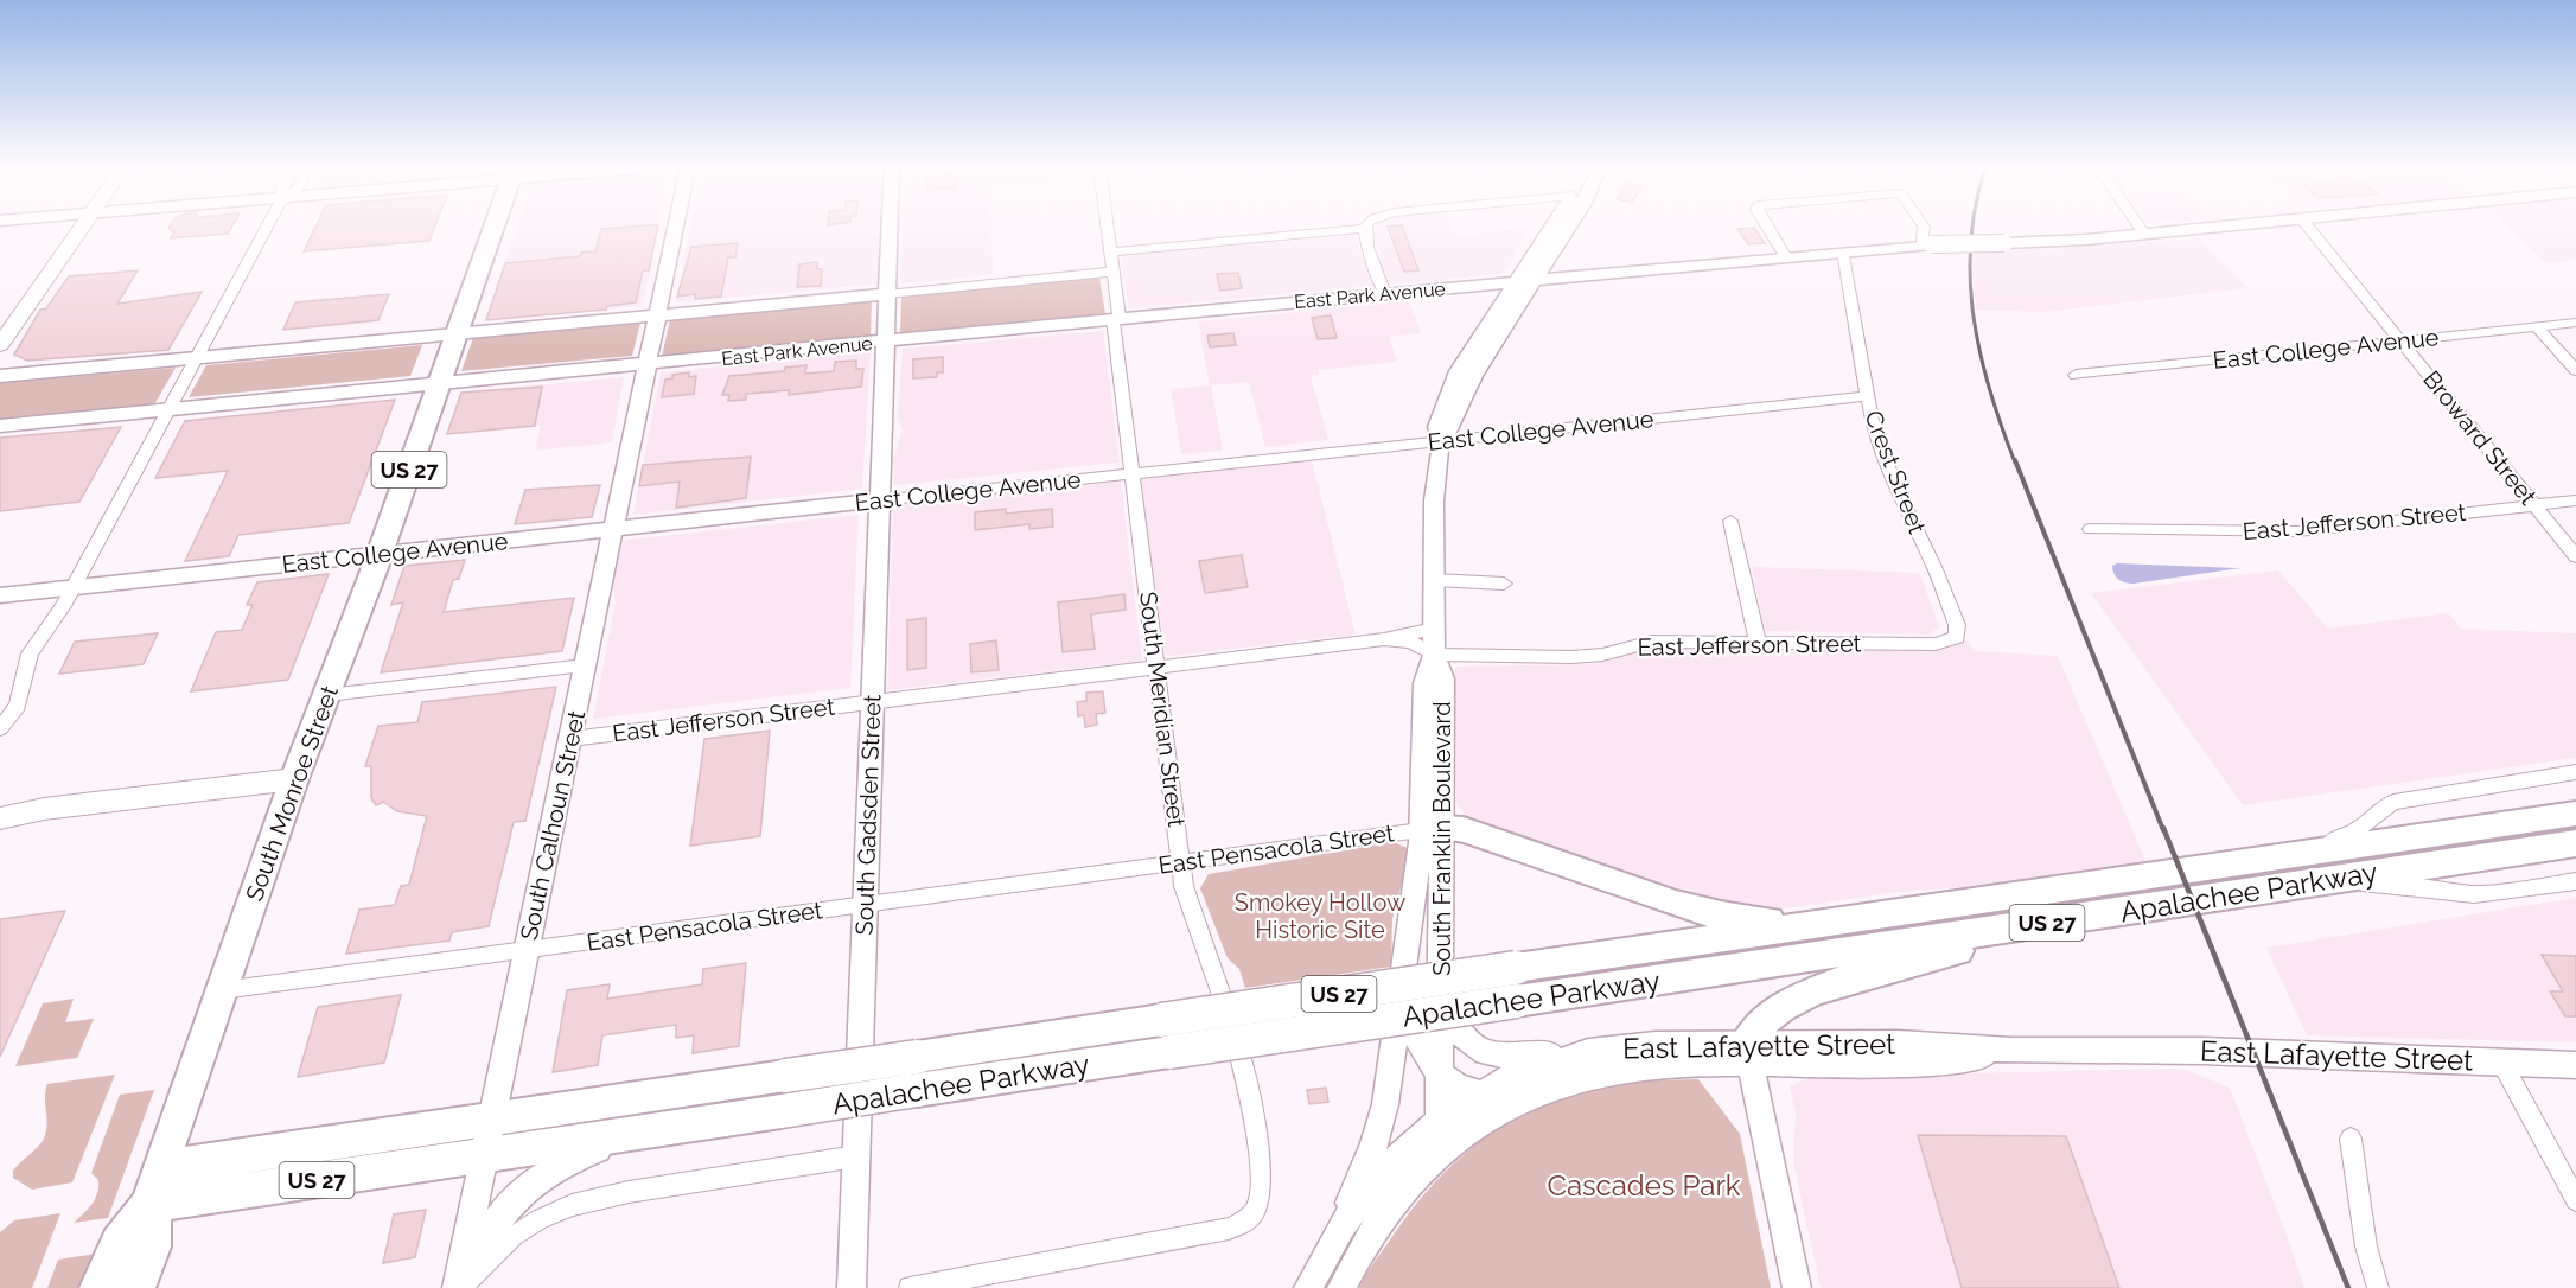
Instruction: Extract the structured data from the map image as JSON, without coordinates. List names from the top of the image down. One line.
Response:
{"streets":{"main road":["US 27","South Monroe Street","Apalachee Parkway"],"street":["East Park Avenue","East College Avenue","Broward Street","Crest Street","East Jefferson Street","South Meridian Street","South Gadsden Street","South Calhoun Street","South Franklin Boulevard","East Pensacola Street","East Lafayette Street"]},"crossings":[["East Park Avenue","US 27"],["East Park Avenue","Crest Street"],["East Park Avenue","South Meridian Street"],["East Park Avenue","South Monroe Street"],["East Park Avenue","South Gadsden Street"],["East Park Avenue","South Calhoun Street"],["East Park Avenue","South Franklin Boulevard"],["East College Avenue","Broward Street"],["East College Avenue","Crest Street"],["East College Avenue","South Meridian Street"],["East College Avenue","South Monroe Street"],["East College Avenue","South Gadsden Street"],["East College Avenue","South Calhoun Street"],["East College Avenue","South Franklin Boulevard"],["Broward Street","East Jefferson Street"],["US 27","South Monroe Street"],["Crest Street","East Jefferson Street"],["East Jefferson Street","South Meridian Street"],["East Jefferson Street","South Gadsden Street"],["East Jefferson Street","South Calhoun Street"],["East Jefferson Street","South Franklin Boulevard"],["South Meridian Street","East Pensacola Street"],["South Monroe Street","East Pensacola Street"],["South Monroe Street","Apalachee Parkway"],["South Gadsden Street","East Pensacola Street"],["South Calhoun Street","East Pensacola Street"],["South Calhoun Street","Apalachee Parkway"],["South Franklin Boulevard","East Pensacola Street"],["South Franklin Boulevard","East Lafayette Street"]],"parks":["Smokey Hollow Historic Site","Cascades Park"]}
